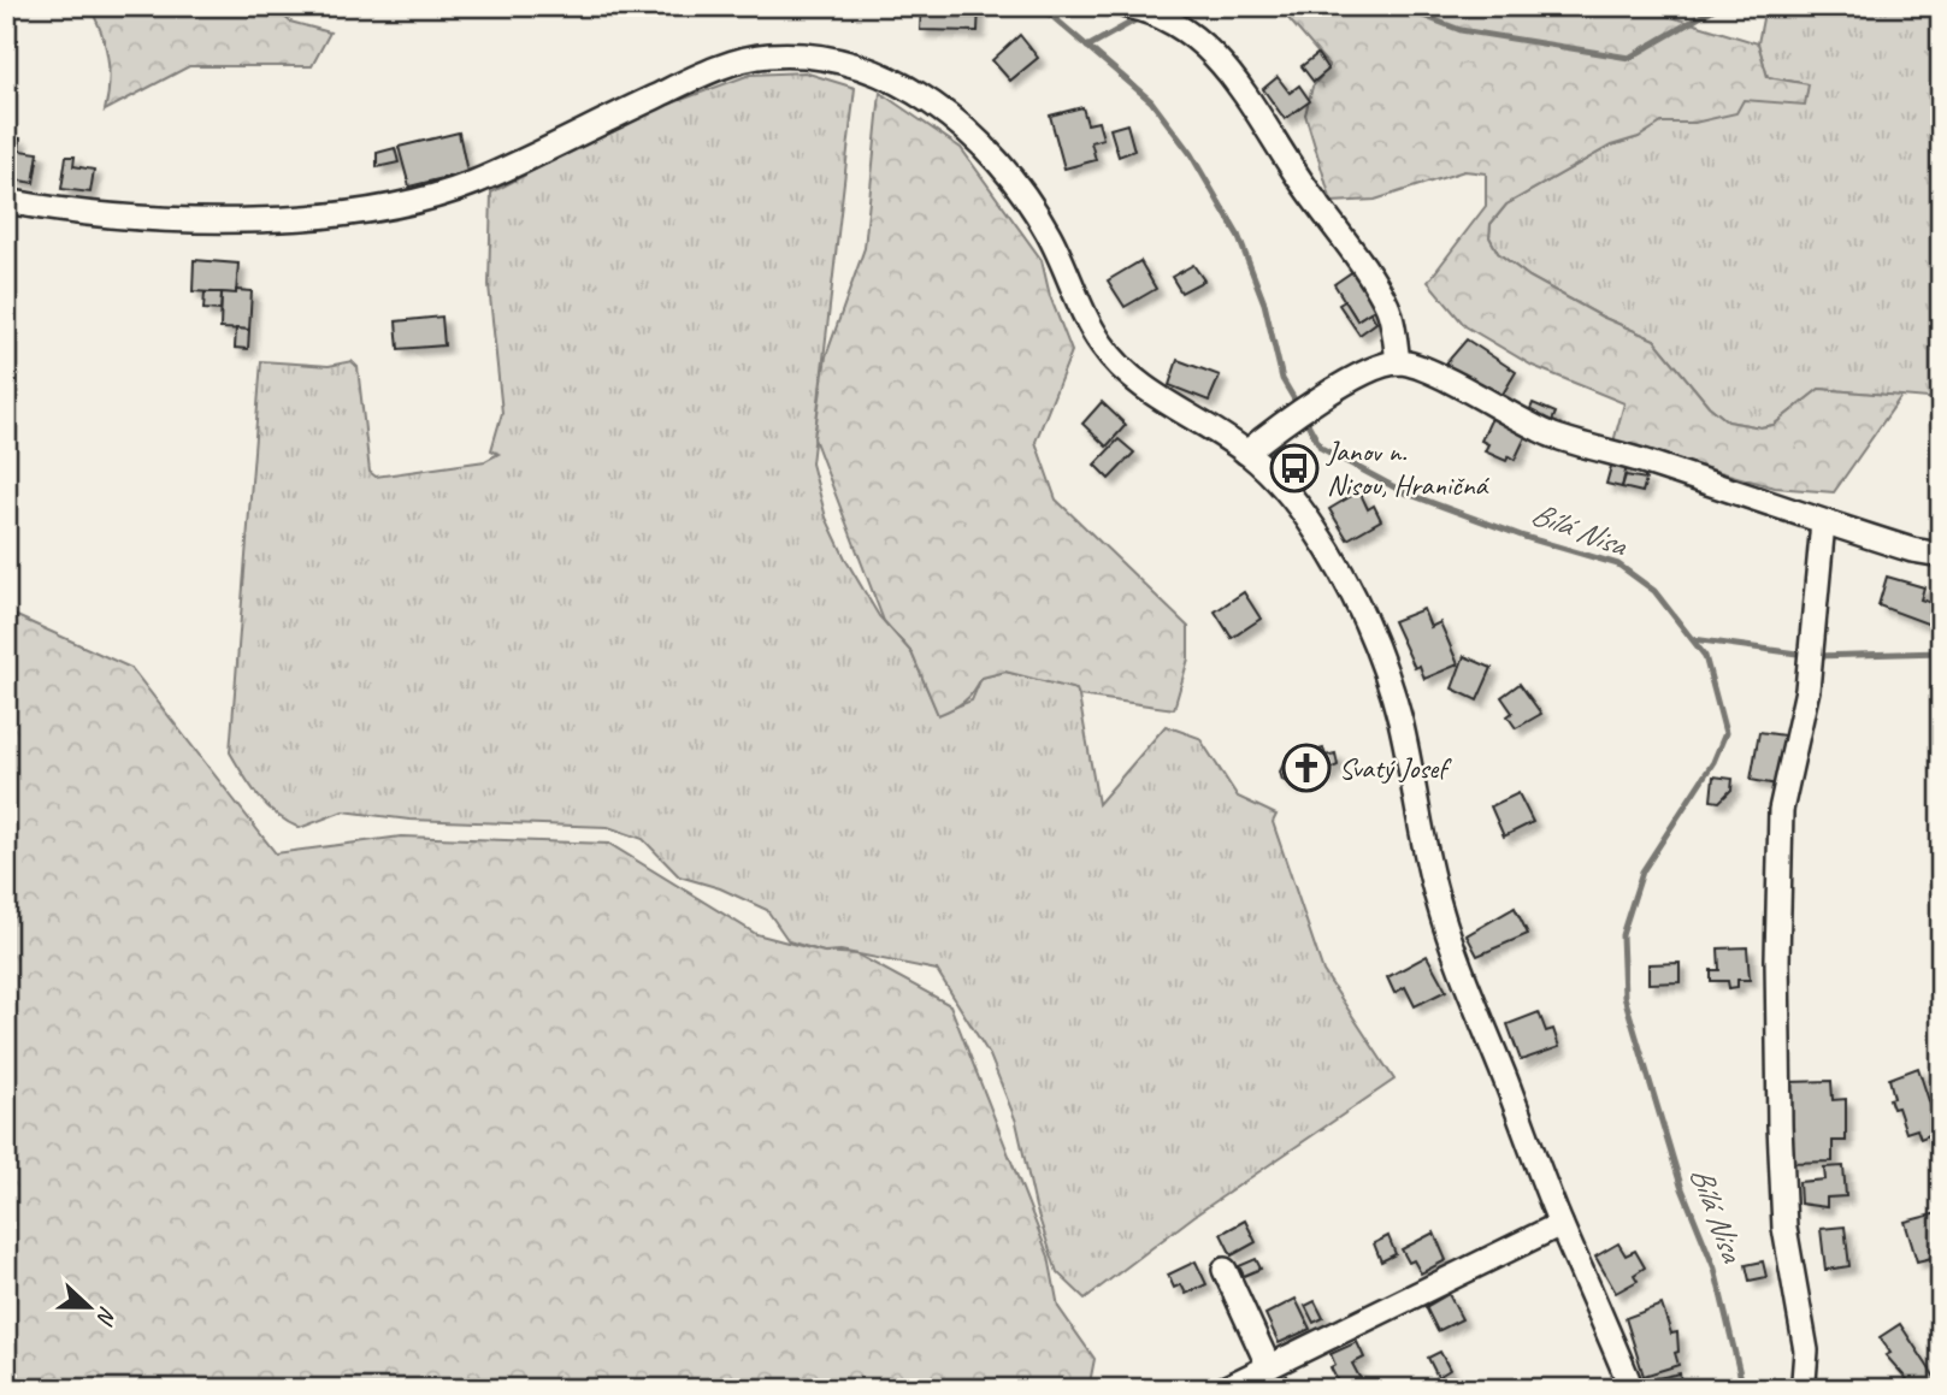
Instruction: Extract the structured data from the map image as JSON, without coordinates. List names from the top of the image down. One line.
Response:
{"water":["Bílá Nisa"],"places":{"bus stop":["Janov n. Nisou, Hraničná"],"church":["Svatý Josef"]},"north":"right"}
